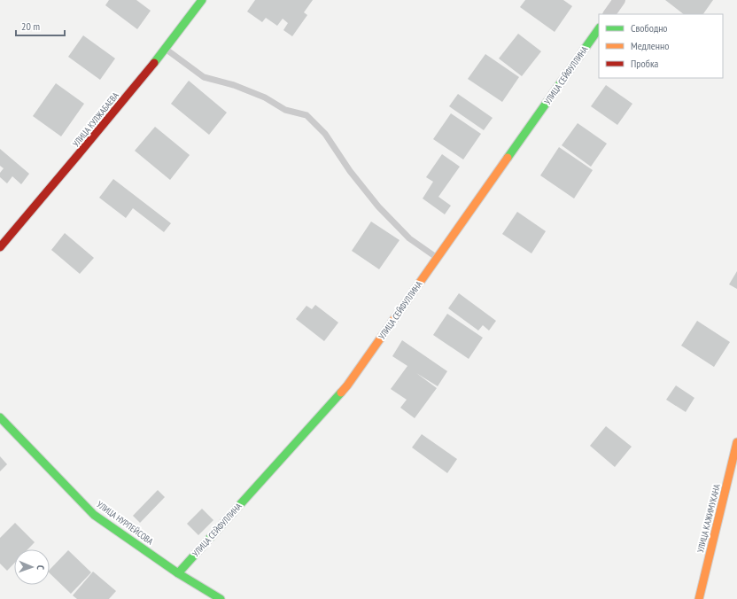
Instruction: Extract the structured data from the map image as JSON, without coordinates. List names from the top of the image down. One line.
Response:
{"streets":{"street":["УЛИЦА СЕЙФУЛЛИНА","УЛИЦА КУЛЖАБАЕВА","УЛИЦА КАЖИМУКАНА","УЛИЦА НУРПЕЙСОВА"]},"crossings":[["УЛИЦА СЕЙФУЛЛИНА","УЛИЦА НУРПЕЙСОВА"]],"legend":["Свободно","Медленно","Пробка"],"scale_bar":"20 m","north":"right"}
